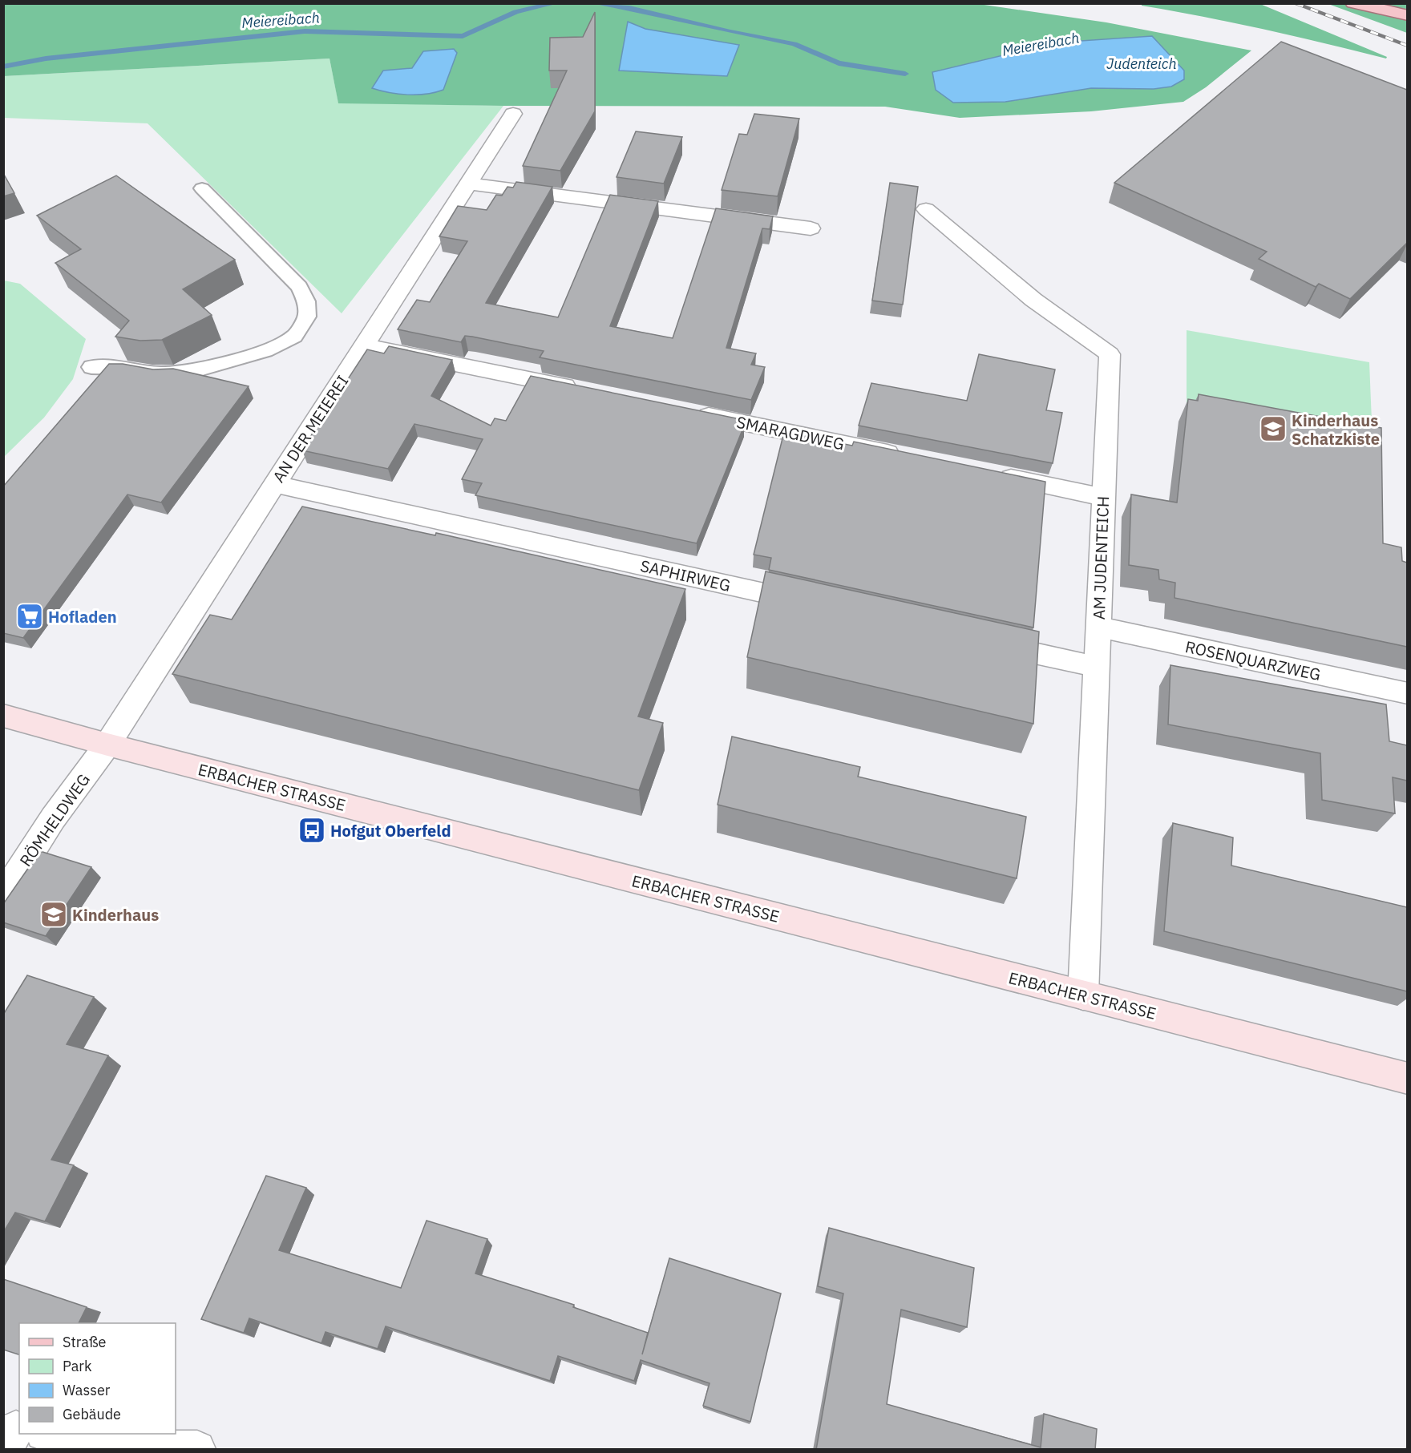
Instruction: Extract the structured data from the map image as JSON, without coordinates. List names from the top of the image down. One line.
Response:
{"streets":{"street":["AN DER MEIEREI","SMARAGDWEG","AM JUDENTEICH","SAPHIRWEG","ROSENQUARZWEG","ERBACHER STRASSE","RÖMHELDWEG"]},"crossings":[["AN DER MEIEREI","SAPHIRWEG"],["AN DER MEIEREI","ERBACHER STRASSE"],["AN DER MEIEREI","RÖMHELDWEG"],["AM JUDENTEICH","ROSENQUARZWEG"],["AM JUDENTEICH","ERBACHER STRASSE"],["ERBACHER STRASSE","RÖMHELDWEG"]],"water":["Meiereibach","Judenteich"],"places":{"school or university":["Kinderhaus Schatzkiste","Kinderhaus"],"supermarket":["Hofladen"],"bus stop":["Hofgut Oberfeld"]},"legend":["Straße","Park","Wasser","Gebäude"]}
